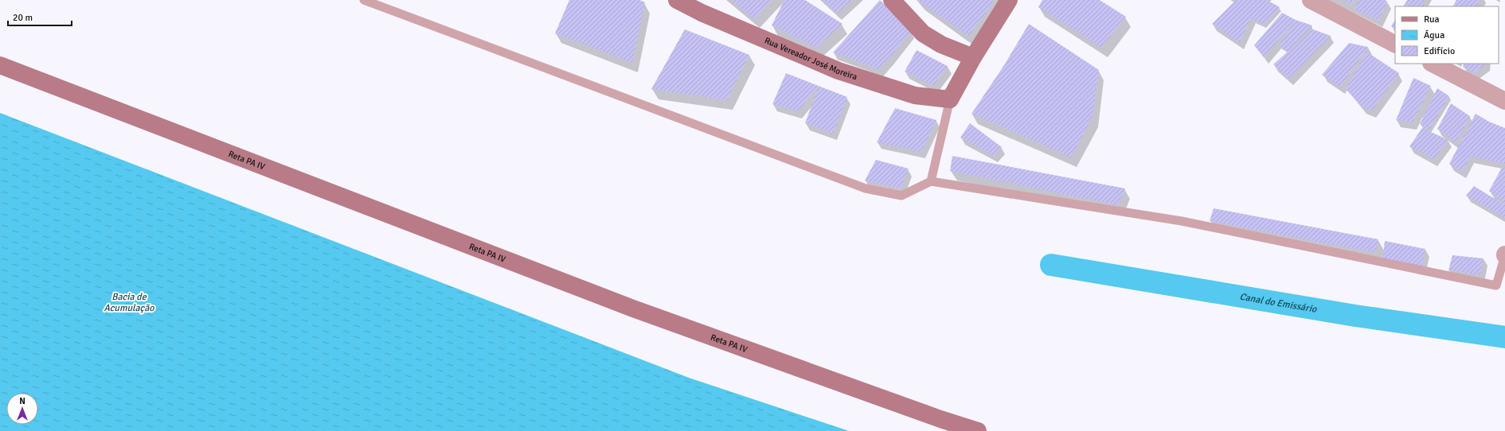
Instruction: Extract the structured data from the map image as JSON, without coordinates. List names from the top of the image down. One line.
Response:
{"streets":{"street":["Rua Vereador José Moreira","Reta PA IV"]},"water":["Bacia de Acumulação","Canal do Emissário"],"legend":["Rua","Água","Edifício"],"scale_bar":"20 m","north":"top"}
